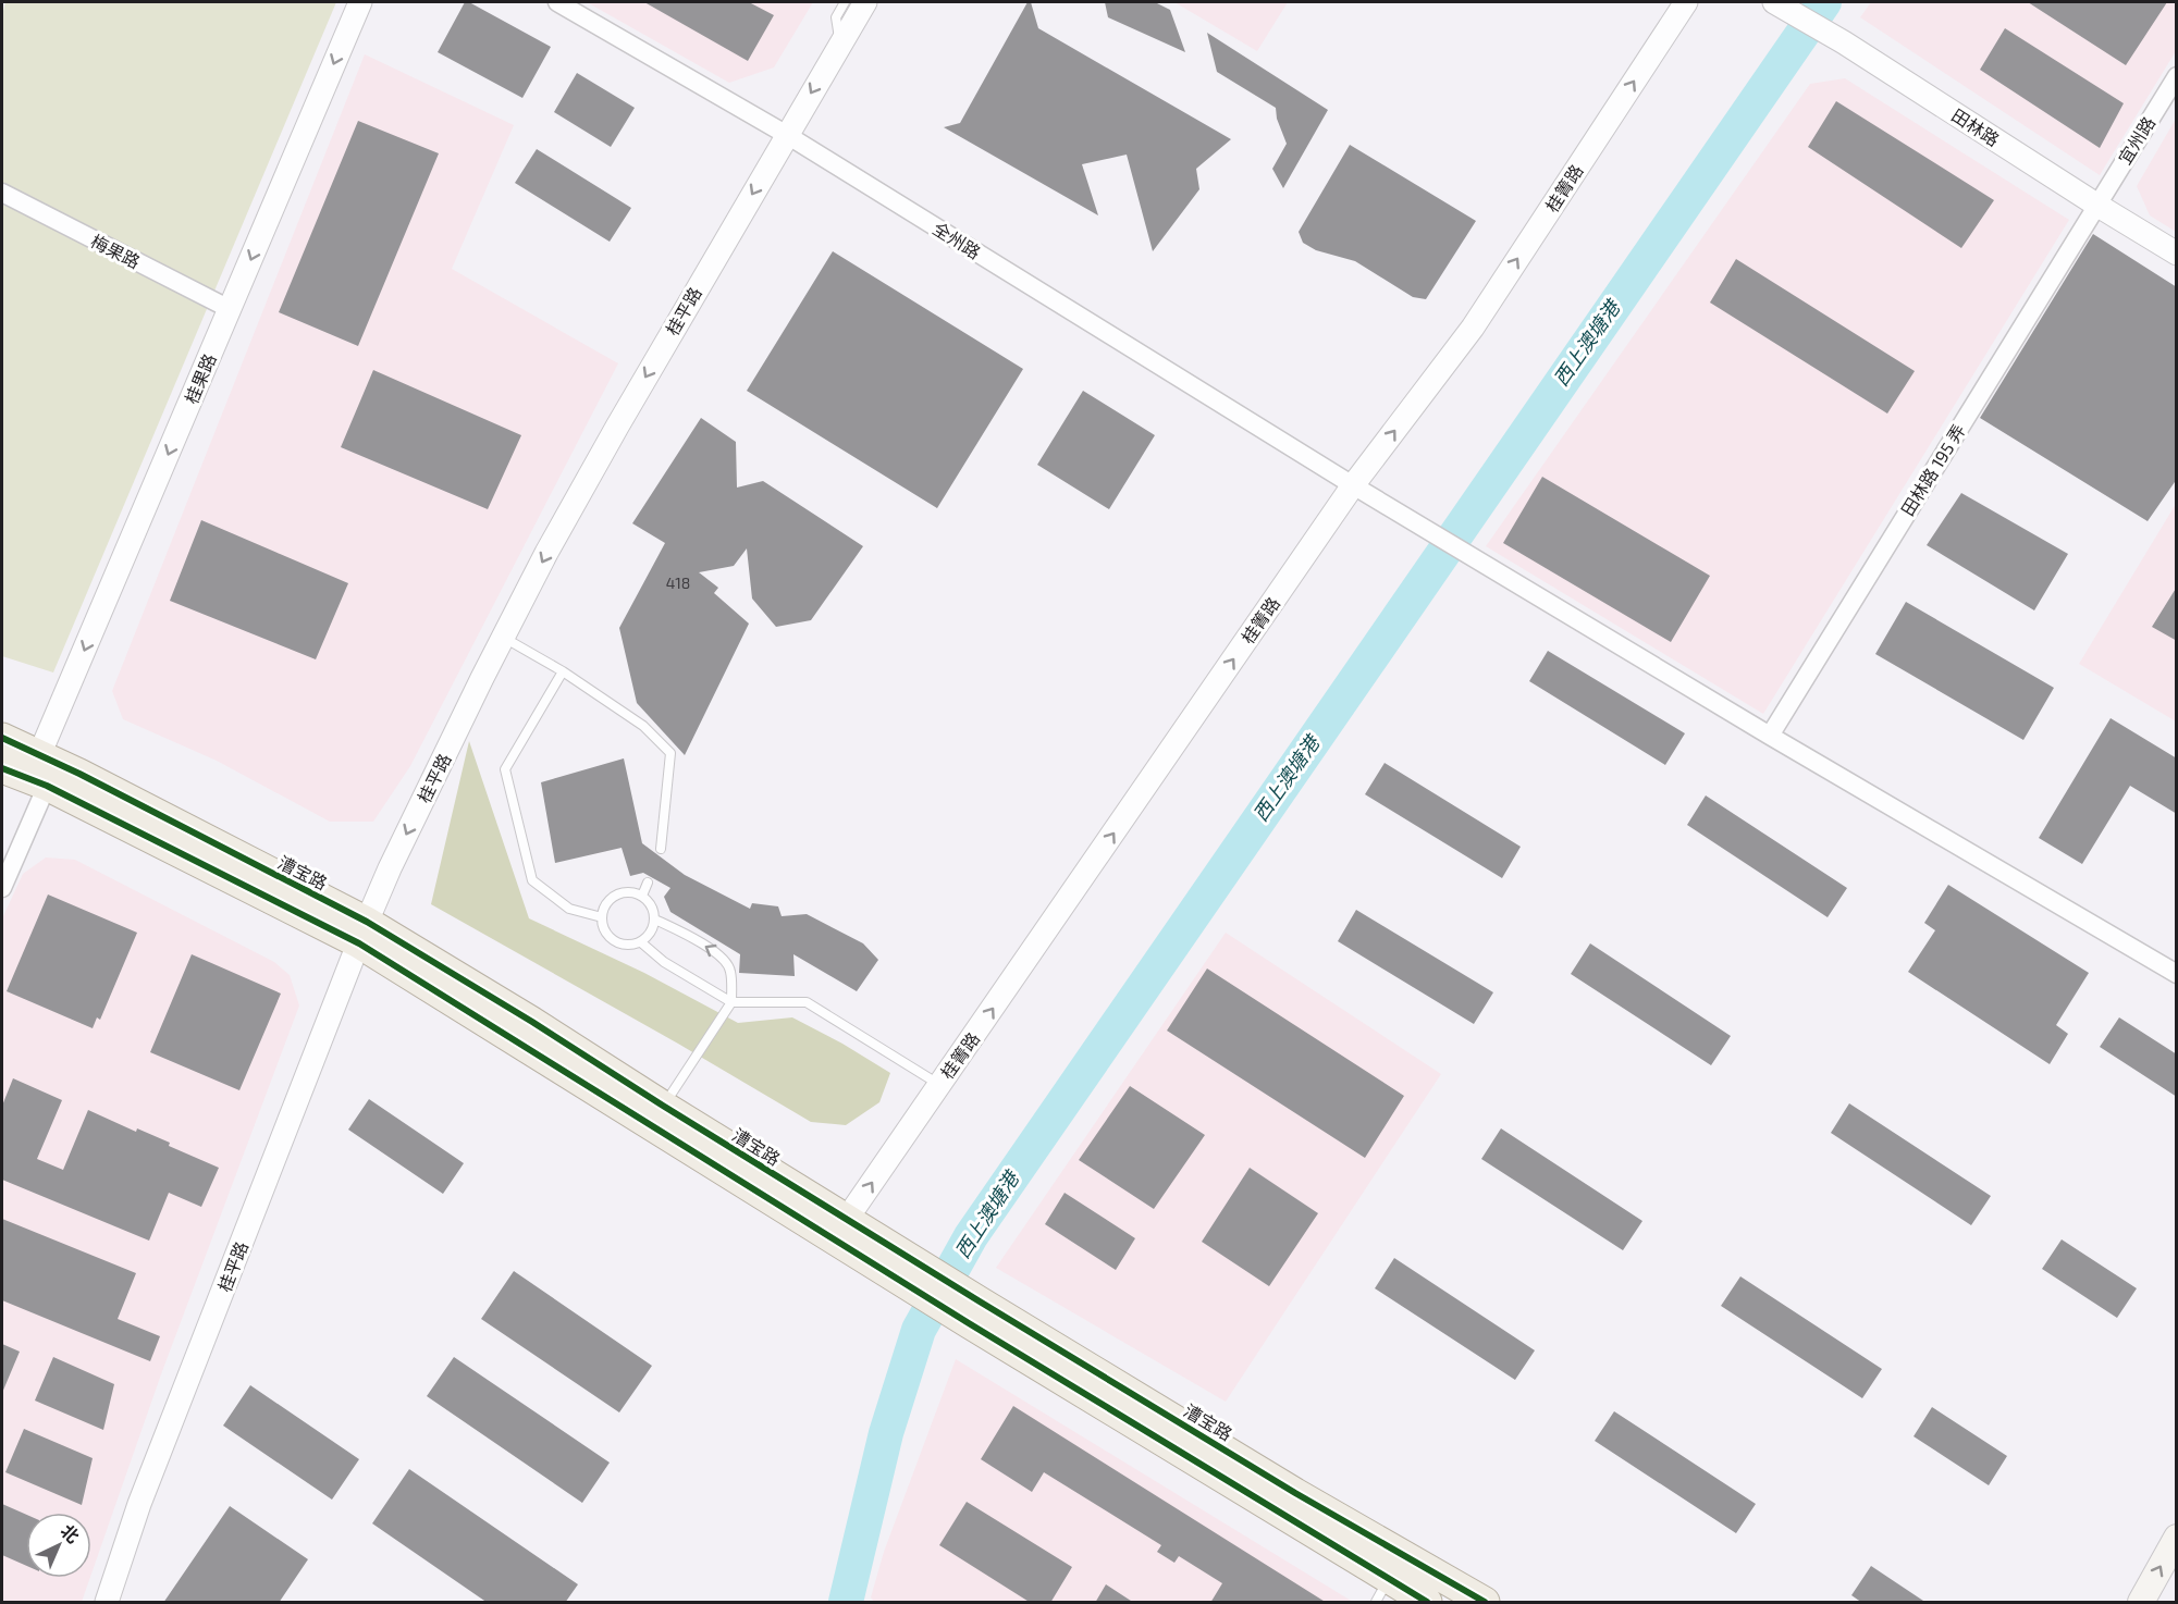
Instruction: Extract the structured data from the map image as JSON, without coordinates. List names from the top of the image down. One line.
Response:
{"streets":{"main road":["漕宝路"],"street":["田林路","宜州路","桂箐路","全州路","梅果路","桂平路","桂果路","田林路 195 弄"]},"crossings":[["田林路","宜州路"],["田林路","田林路 195 弄"],["宜州路","田林路 195 弄"],["桂箐路","全州路"],["桂箐路","漕宝路"],["全州路","桂平路"],["全州路","田林路 195 弄"],["梅果路","桂果路"],["桂平路","漕宝路"],["桂果路","漕宝路"]],"one_way":["桂箐路","桂平路","桂果路"],"water":["西上澳塘港"],"house_numbers":["418"],"north":"top right"}
